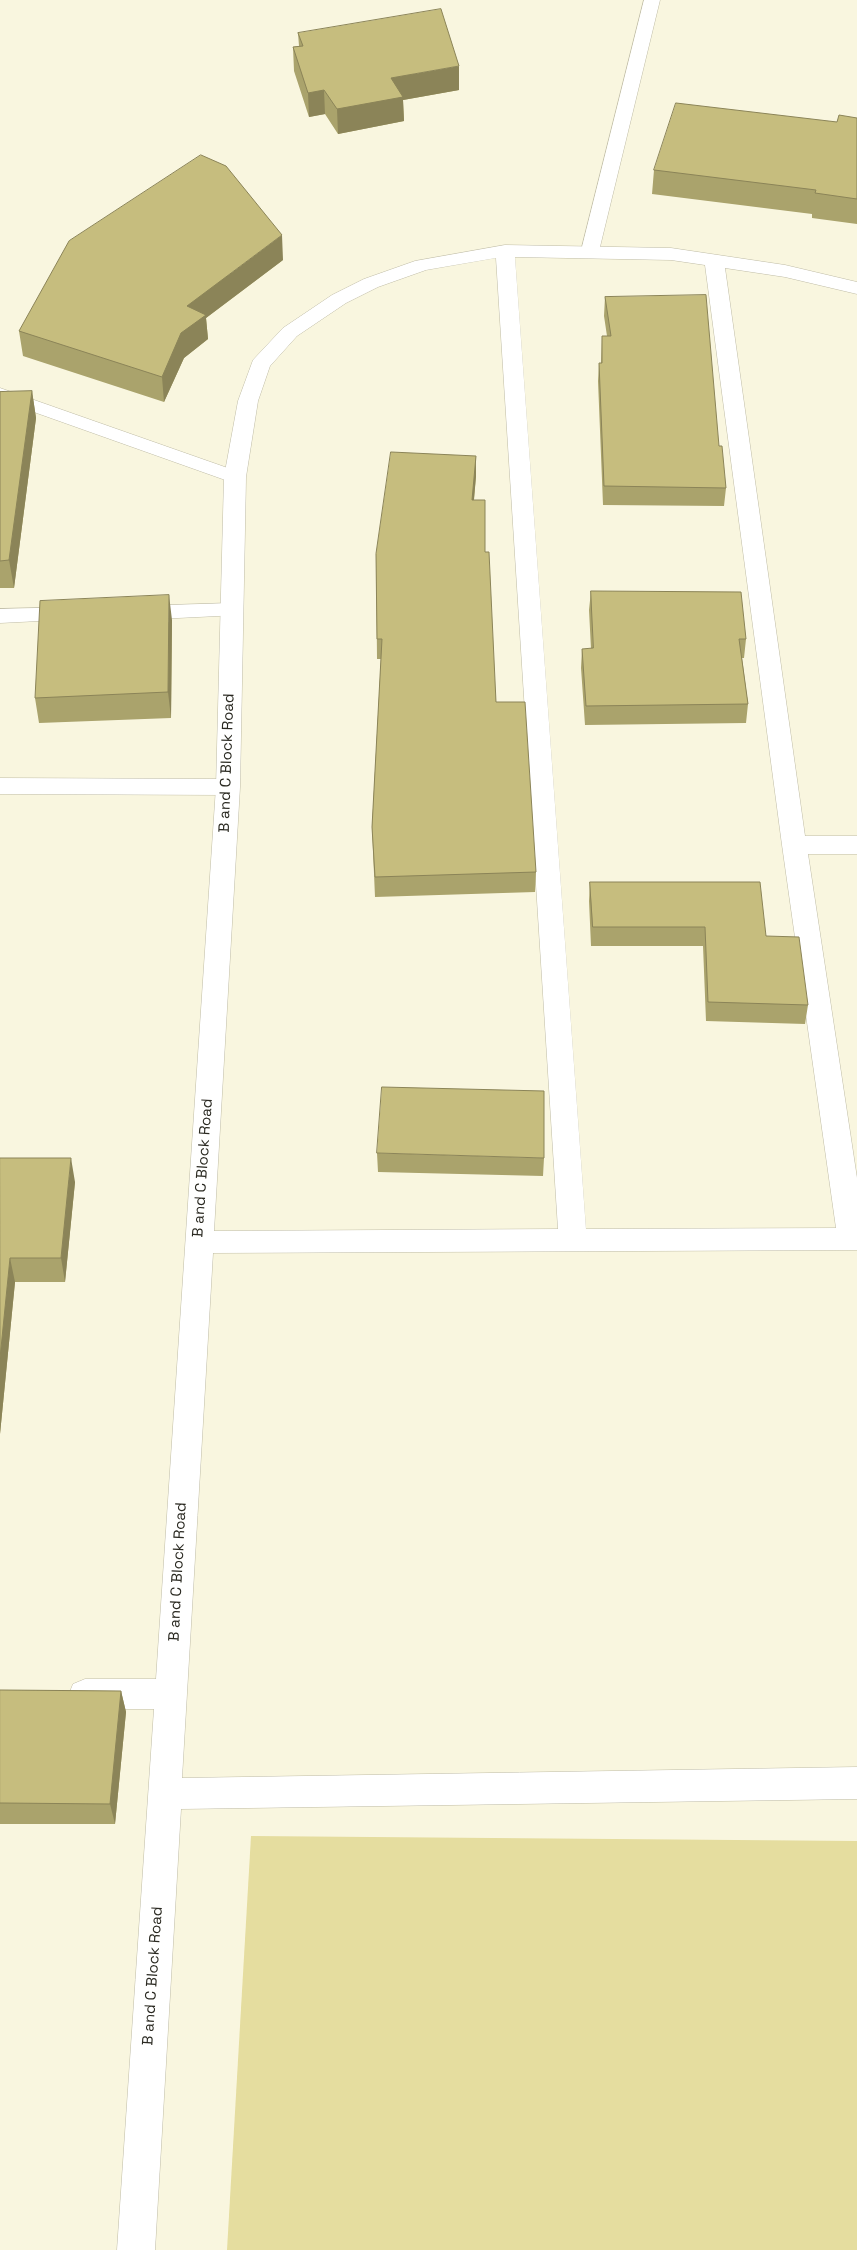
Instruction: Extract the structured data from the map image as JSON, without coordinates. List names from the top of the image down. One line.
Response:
{"streets":{"street":["B and C Block Road"]}}
